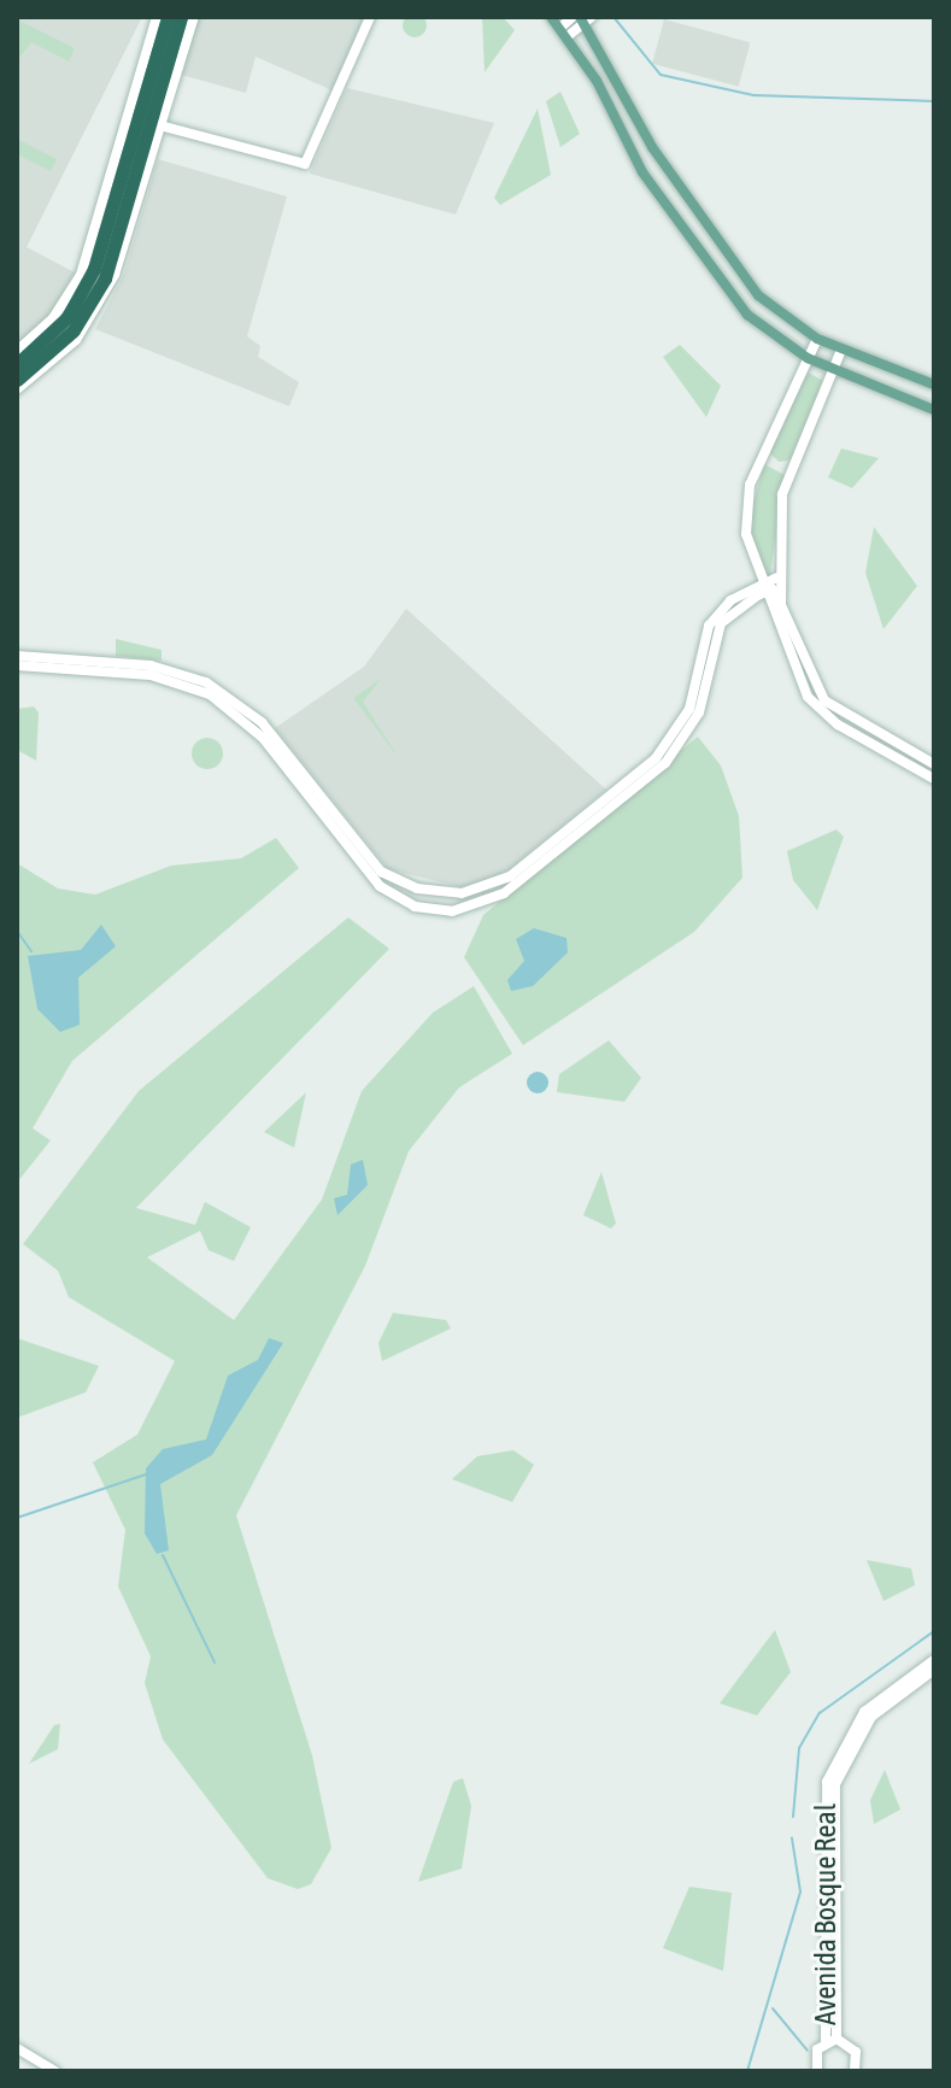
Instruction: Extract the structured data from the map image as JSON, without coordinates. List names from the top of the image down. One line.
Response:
{"streets":{"main road":["Avenida Bosque Real"]}}
